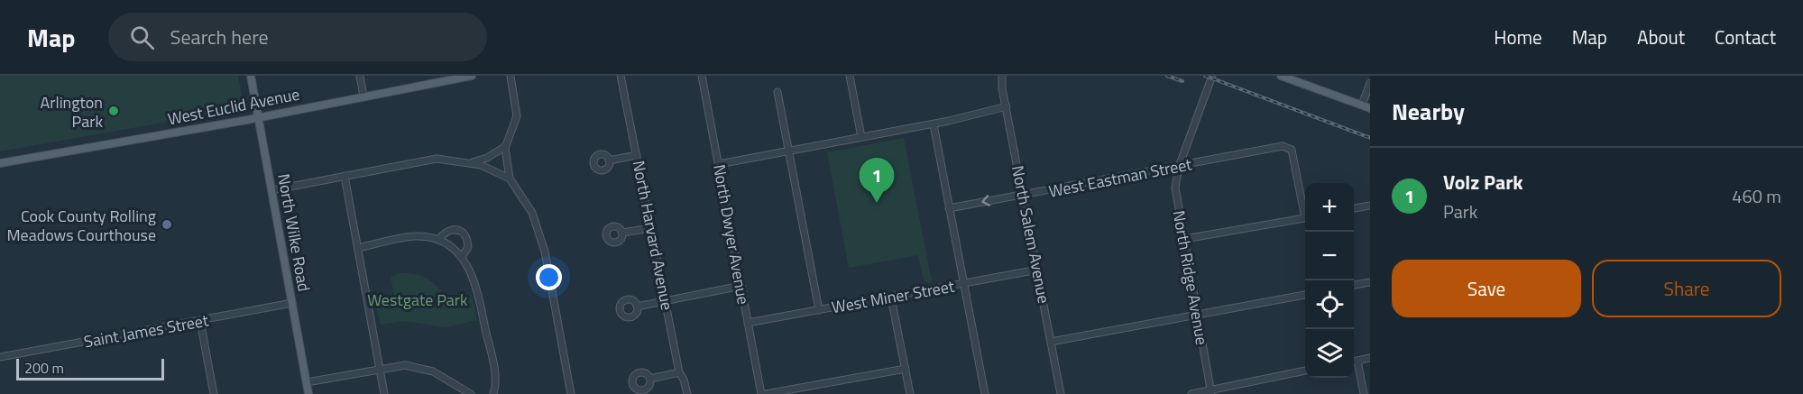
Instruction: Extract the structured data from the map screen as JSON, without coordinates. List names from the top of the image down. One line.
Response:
{"streets":{"main road":["West Euclid Avenue","North Wilke Road"],"street":["West Eastman Street","North Dwyer Avenue","North Salem Avenue","North Harvard Avenue","North Ridge Avenue","West Miner Street","Saint James Street"]},"crossings":[["West Euclid Avenue","North Wilke Road"],["West Eastman Street","North Salem Avenue"],["West Eastman Street","North Ridge Avenue"],["North Wilke Road","Saint James Street"],["North Dwyer Avenue","West Miner Street"],["North Salem Avenue","West Miner Street"]],"parks":["Westgate Park"],"places":["Arlington Park","Cook County Rolling Meadows Courthouse"],"scale_bar":"200 m","page":{"header":"Map","search":"Search here","nav":["Home","Map","About","Contact"],"heading":"Nearby","list":[{"mark":"1","name":"Volz Park","note":"Park","value":"460 m"}],"pins":"1","map_buttons":["+","−"],"buttons":["Save","Share"],"scale":"200 m"}}
